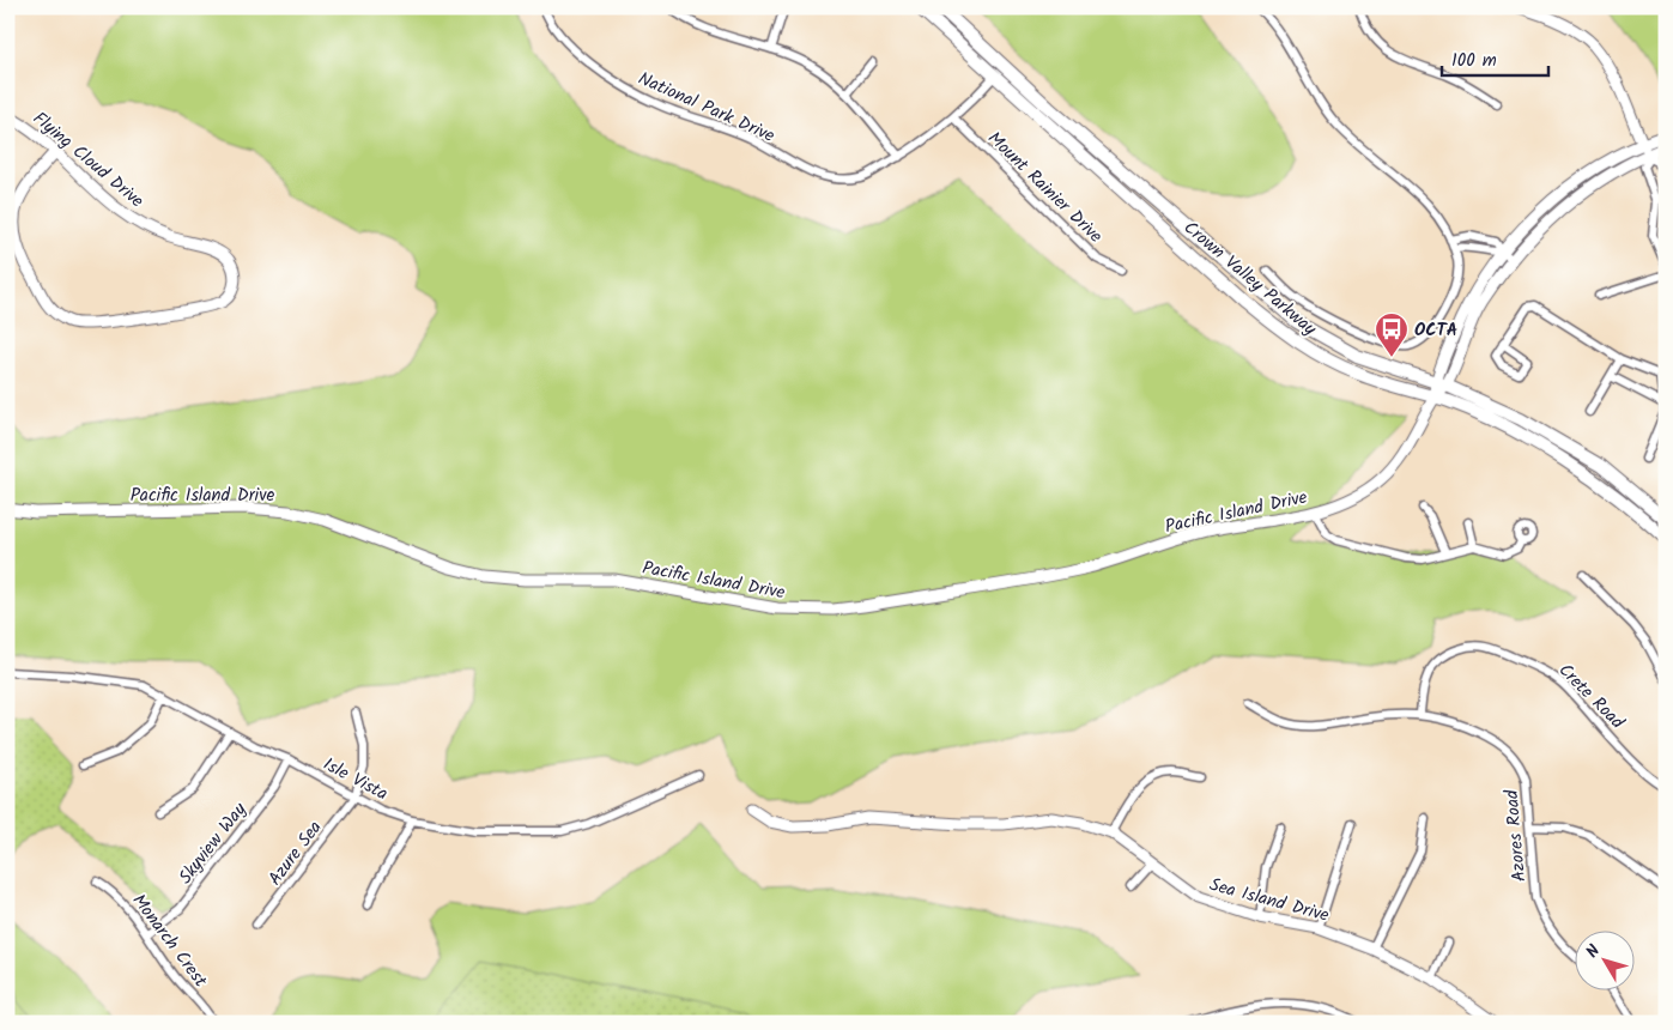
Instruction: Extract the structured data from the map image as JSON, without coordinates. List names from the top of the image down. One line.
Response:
{"streets":{"main road":["Flying Cloud Drive","Crown Valley Parkway","Pacific Island Drive","Sea Island Drive"],"street":["National Park Drive","Mount Rainier Drive","Crete Road","Isle Vista","Azores Road","Skyview Way","Azure Sea","Monarch Crest"]},"crossings":[["National Park Drive","Mount Rainier Drive"],["National Park Drive","Crown Valley Parkway"],["Crown Valley Parkway","Pacific Island Drive"],["Crete Road","Azores Road"],["Isle Vista","Skyview Way"],["Isle Vista","Azure Sea"],["Skyview Way","Monarch Crest"]],"places":{"bus stop":["OCTA"]},"scale_bar":"100 m","north":"top left"}
